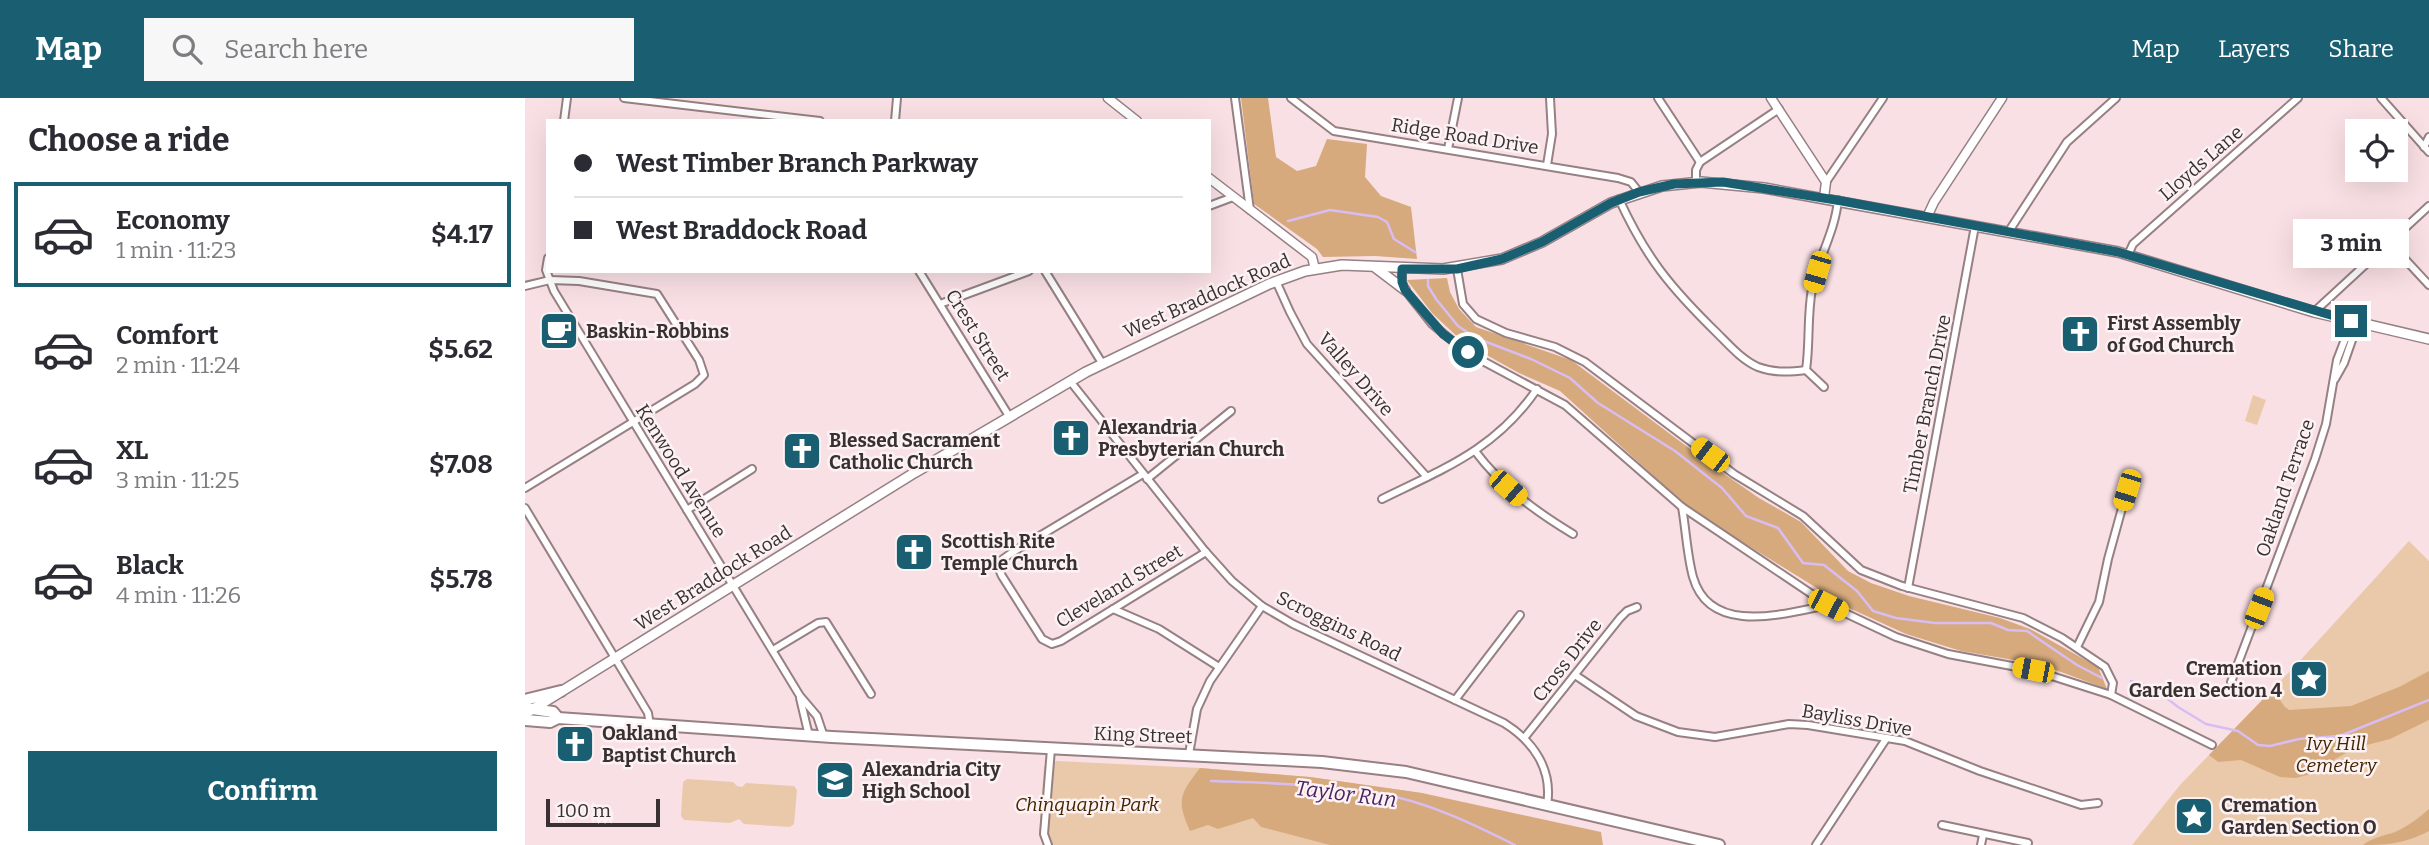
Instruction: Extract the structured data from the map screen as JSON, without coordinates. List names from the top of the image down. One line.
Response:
{"streets":{"main road":["West Braddock Road","King Street"],"street":["Ridge Road Drive","Lloyds Lane","Crest Street","Valley Drive","Timber Branch Drive","Kenwood Avenue","Oakland Terrace","Cleveland Street","Scroggins Road","Cross Drive","Bayliss Drive"]},"crossings":[["Ridge Road Drive","West Braddock Road"],["Lloyds Lane","West Braddock Road"],["West Braddock Road","Crest Street"],["West Braddock Road","Valley Drive"],["West Braddock Road","Timber Branch Drive"],["West Braddock Road","Kenwood Avenue"],["West Braddock Road","Oakland Terrace"],["West Braddock Road","Scroggins Road"],["Kenwood Avenue","King Street"],["Cleveland Street","Scroggins Road"],["Scroggins Road","Cross Drive"],["Scroggins Road","King Street"],["Cross Drive","Bayliss Drive"]],"water":["Taylor Run"],"parks":["Ivy Hill Cemetery","Chinquapin Park"],"places":{"cafe":["Baskin-Robbins"],"church":["First Assembly of God Church","Alexandria Presbyterian Church","Blessed Sacrament Catholic Church","Scottish Rite Temple Church","Oakland Baptist Church"],"place":["Cremation Garden Section 4","Cremation Garden Section O"],"school or university":["Alexandria City High School"]},"scale_bar":"100 m","page":{"header":"Map","search":"Search here","nav":["Map","Layers","Share"],"heading":"Choose a ride","banner":["West Timber Branch Parkway","West Braddock Road"],"list":[{"name":"Economy","note":"1 min · 11:23","value":"$4.17"},{"name":"Comfort","note":"2 min · 11:24","value":"$5.62"},{"name":"XL","note":"3 min · 11:25","value":"$7.08"},{"name":"Black","note":"4 min · 11:26","value":"$5.78"}],"bubble":"3 min","buttons":"Confirm","scale":"100 m"}}
